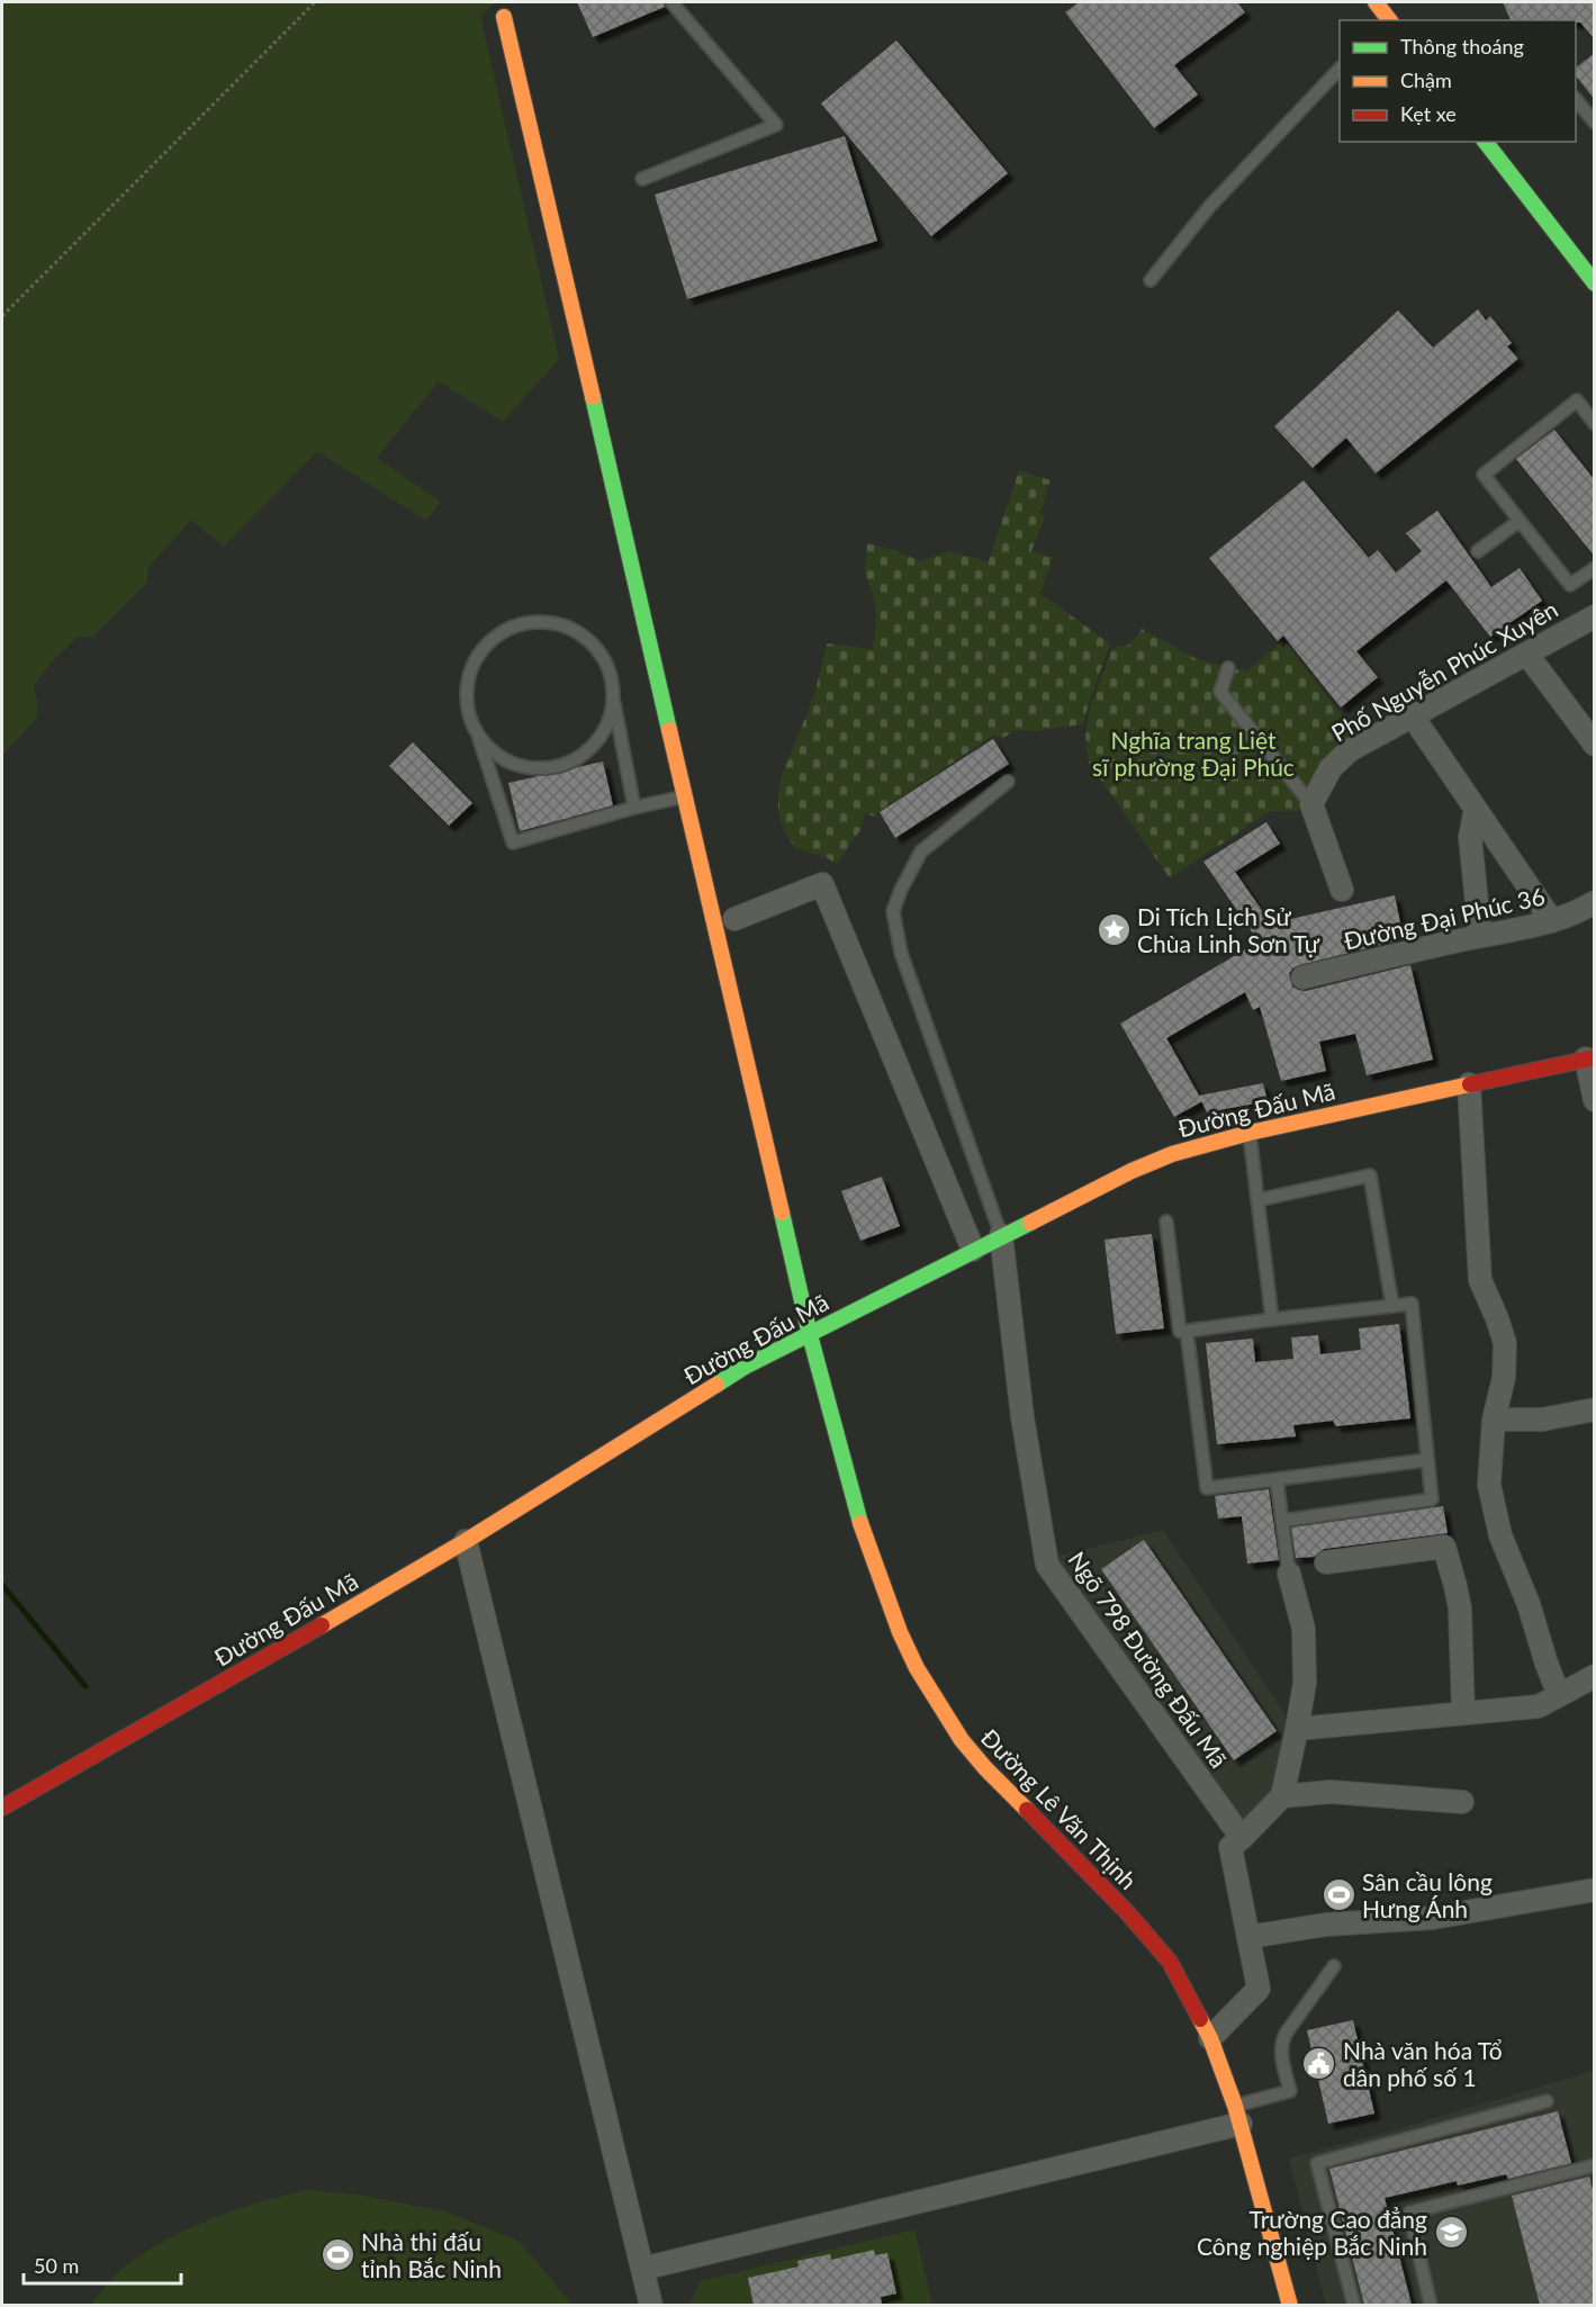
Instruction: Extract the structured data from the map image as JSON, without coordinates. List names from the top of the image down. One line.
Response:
{"streets":{"street":["Phố Nguyễn Phúc Xuyên","Đường Đại Phúc 36","Đường Đấu Mã","Ngõ 798 Đường Đấu Mã","Đường Lê Văn Thịnh"]},"crossings":[["Đường Đấu Mã","Ngõ 798 Đường Đấu Mã"],["Đường Đấu Mã","Đường Lê Văn Thịnh"]],"parks":["Nghĩa trang Liệt sĩ phường Đại Phúc"],"places":{"place":["Di Tích Lịch Sử Chùa Linh Sơn Tự"],"sports":["Sân cầu lông Hưng Ánh","Nhà thi đấu tỉnh Bắc Ninh"],"public building":["Nhà văn hóa Tổ dân phố số 1"],"school or university":["Trường Cao đẳng Công nghiệp Bắc Ninh"]},"legend":["Thông thoáng","Chậm","Kẹt xe"],"scale_bar":"50 m"}
